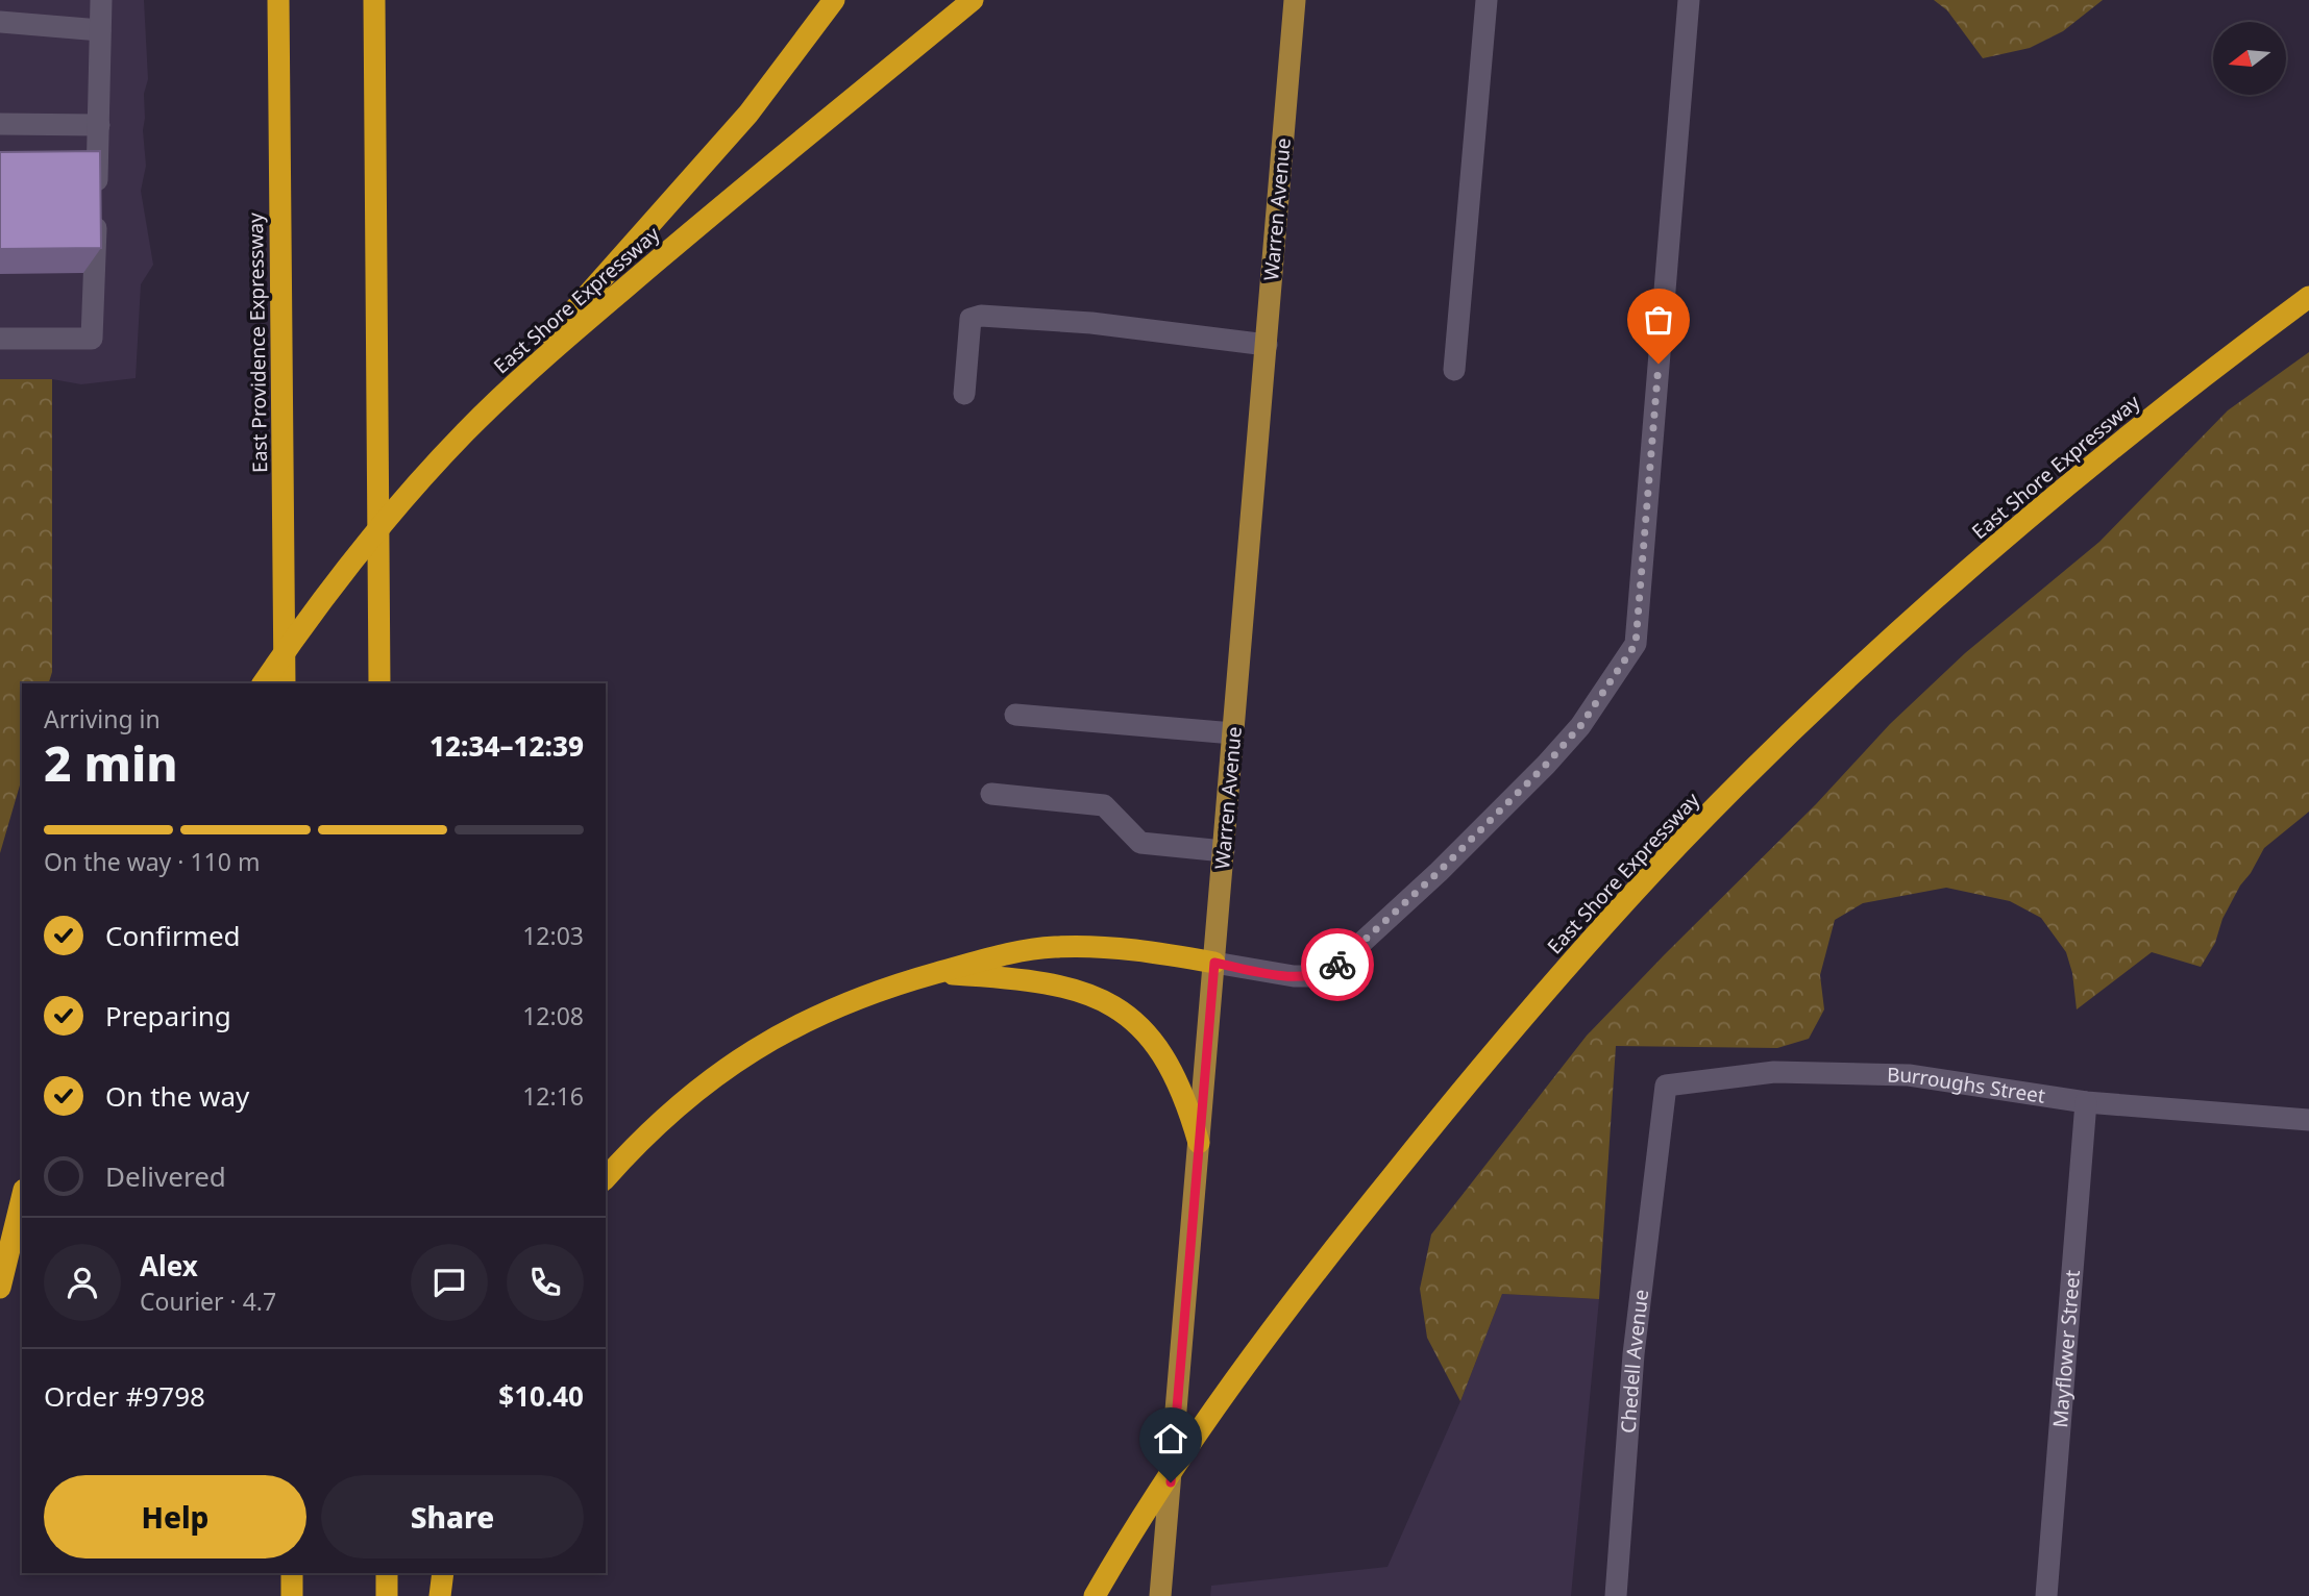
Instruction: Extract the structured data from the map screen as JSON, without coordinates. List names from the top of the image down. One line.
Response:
{"streets":{"highway":["East Shore Expressway","East Providence Expressway"],"main road":["Warren Avenue"],"street":["Burroughs Street","Mayflower Street","Chedell Avenue"]},"crossings":[["Burroughs Street","Mayflower Street"],["Burroughs Street","Chedell Avenue"]],"north":"left","page":{"heading":["2 min","Arriving in","12:34–12:39"],"panel":["Alex","Courier · 4.7","Order #9798","$10.40"],"bar":"On the way · 110 m","list":[["Confirmed","12:03"],["Preparing","12:08"],["On the way","12:16"],"Delivered"],"buttons":["Help","Share"]}}
